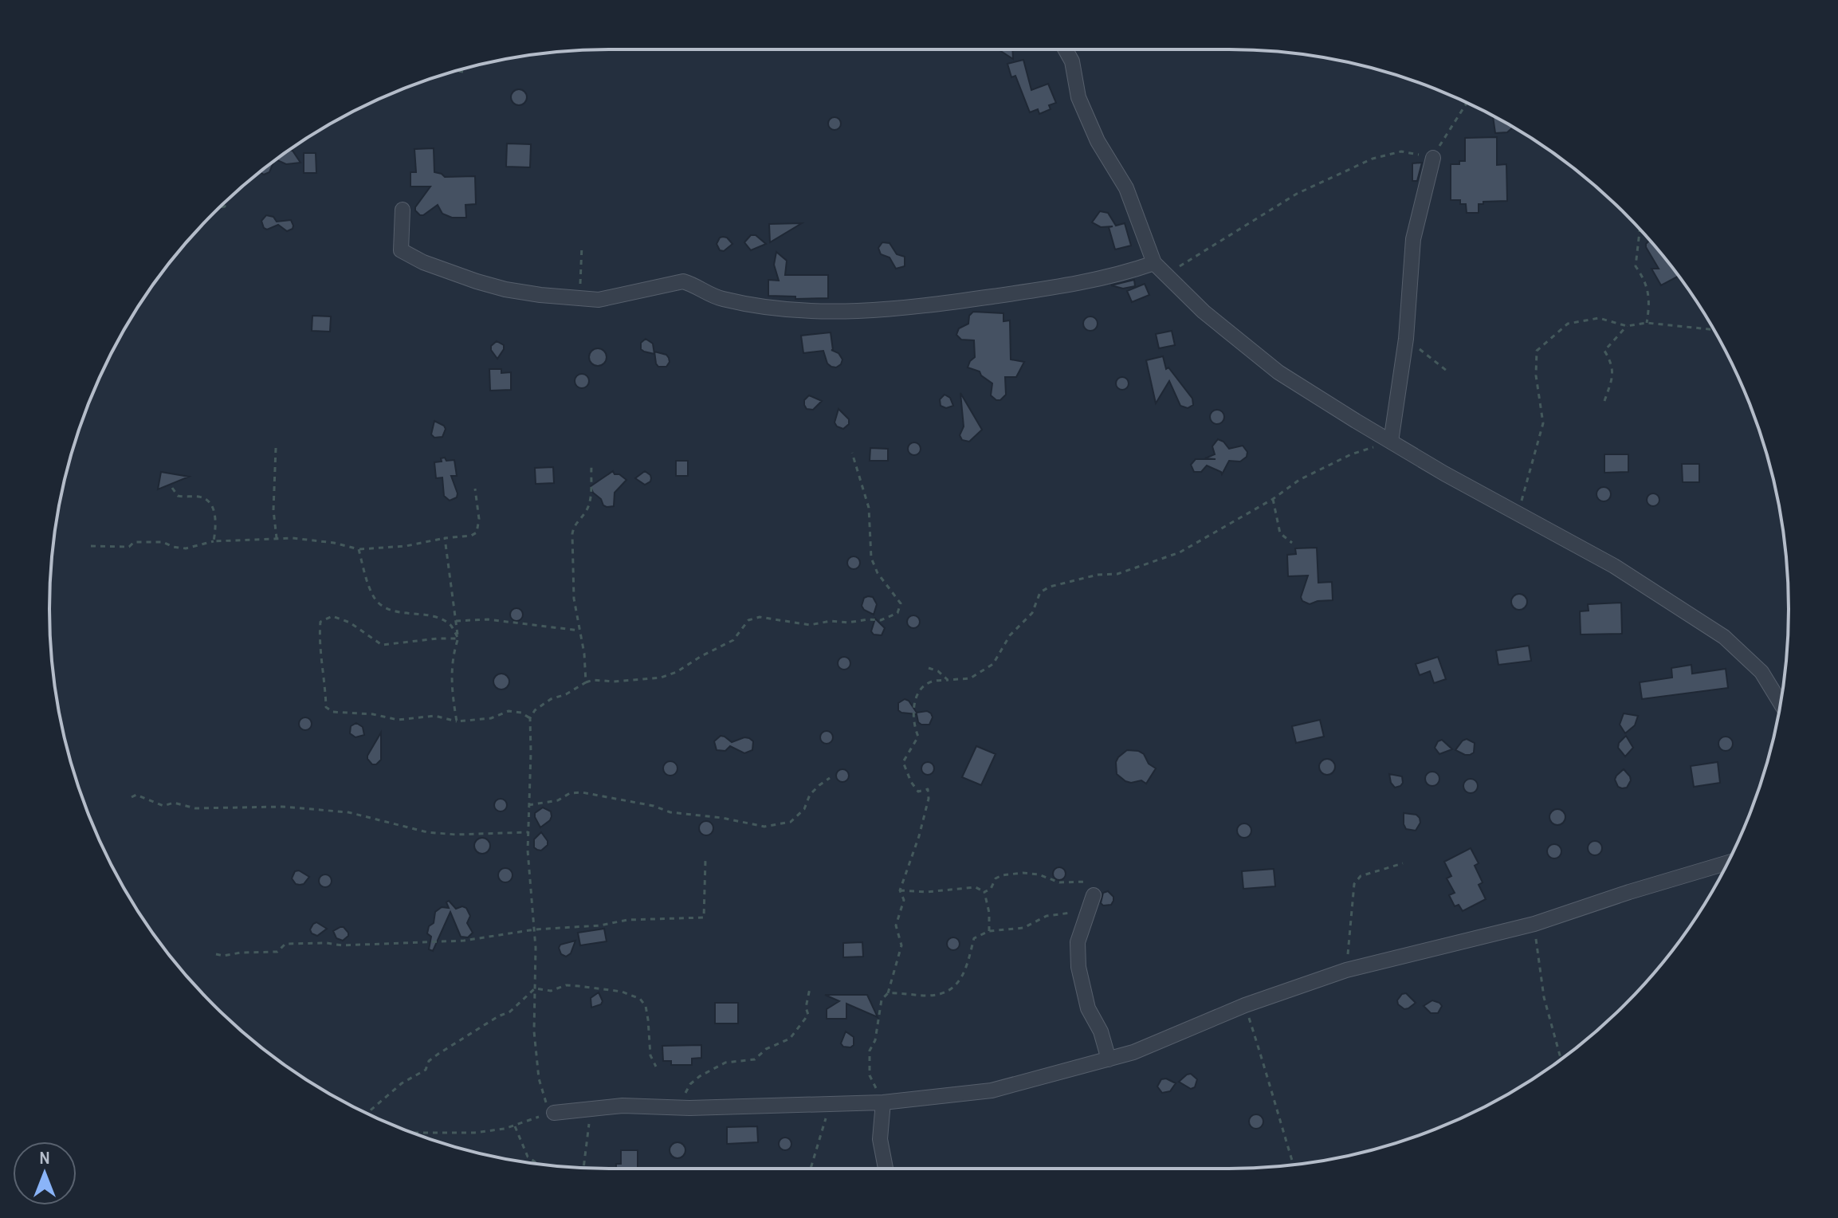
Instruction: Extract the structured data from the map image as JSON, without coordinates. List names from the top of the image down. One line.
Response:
{"north":"top"}
